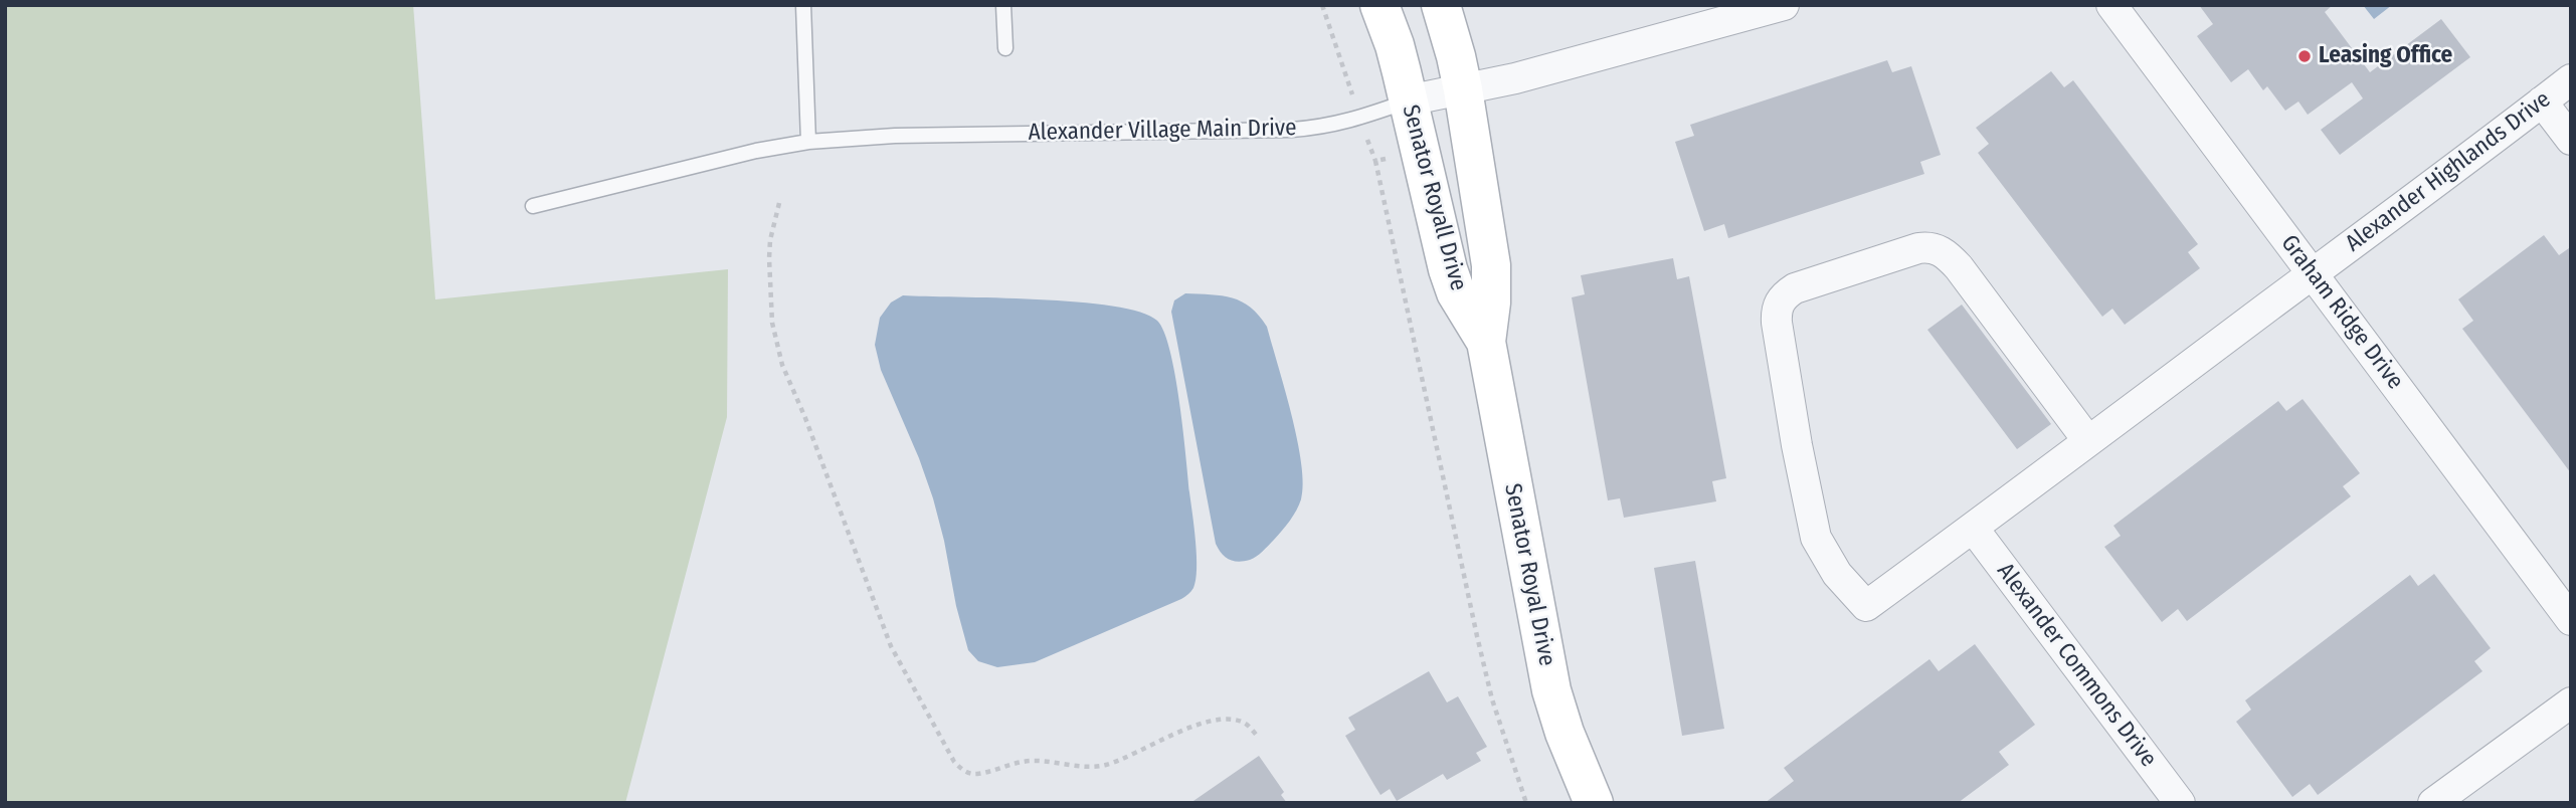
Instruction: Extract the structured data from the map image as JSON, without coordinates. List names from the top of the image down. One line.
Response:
{"streets":{"street":["Alexander Village Main Drive","Alexander Highlands Drive","Senator Royall Drive","Graham Ridge Drive","Senator Royal Drive","Alexander Commons Drive"]},"crossings":[["Alexander Village Main Drive","Senator Royall Drive"],["Alexander Highlands Drive","Graham Ridge Drive"],["Alexander Highlands Drive","Alexander Commons Drive"],["Senator Royall Drive","Senator Royal Drive"]],"places":["Leasing Office"]}
